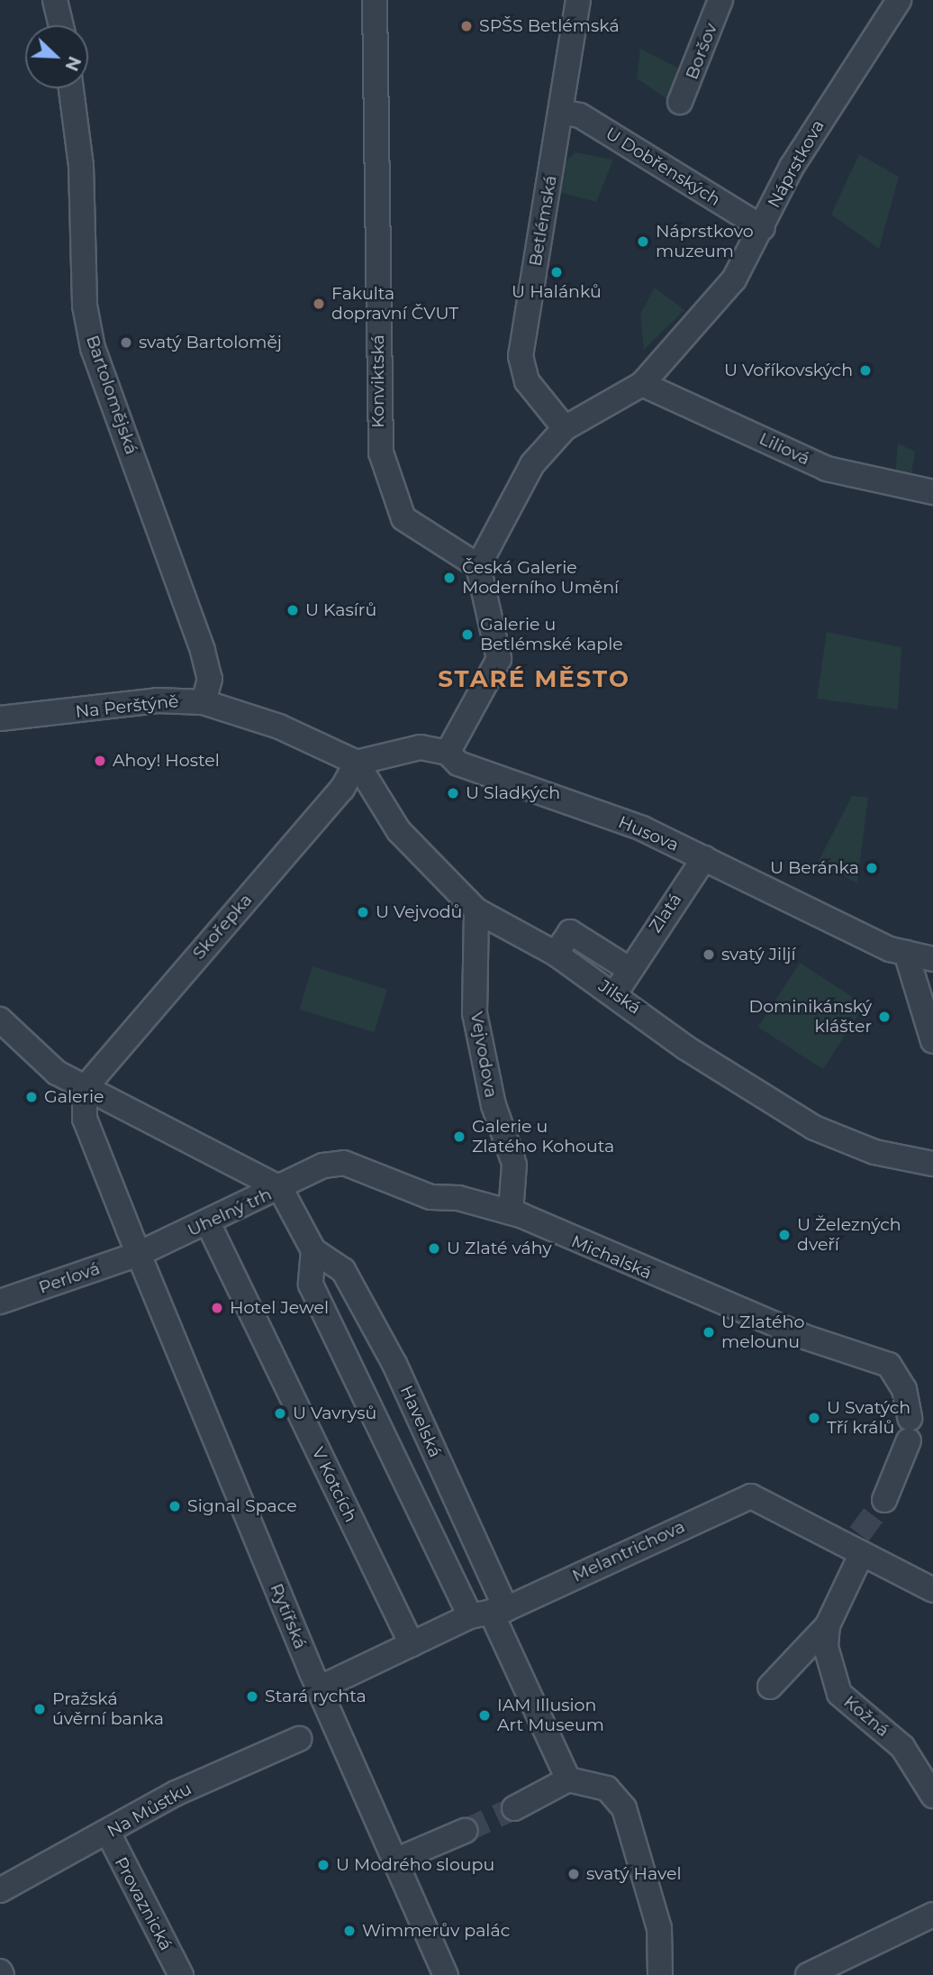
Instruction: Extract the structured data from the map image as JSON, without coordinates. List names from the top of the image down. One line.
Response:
{"streets":{"street":["Boršov","Náprstkova","U Dobřenských","Betlémská","Konviktská","Bartolomějská","Liliová","Na Perštýně","Husova","Zlatá","Skořepka","Jilská","Vejvodova","Uhelný trh","Michalská","Perlová","Havelská","V Kotcích","Melantrichova","Rytířská","Kožná","Na Můstku","Provaznická"]},"crossings":[["Náprstkova","U Dobřenských"],["Náprstkova","Betlémská"],["Náprstkova","Konviktská"],["Náprstkova","Liliová"],["U Dobřenských","Betlémská"],["Bartolomějská","Na Perštýně"],["Na Perštýně","Husova"],["Na Perštýně","Skořepka"],["Na Perštýně","Jilská"],["Husova","Zlatá"],["Husova","Skořepka"],["Husova","Jilská"],["Zlatá","Jilská"],["Skořepka","Jilská"],["Skořepka","Uhelný trh"],["Jilská","Vejvodova"],["Vejvodova","Michalská"],["Uhelný trh","Michalská"],["Uhelný trh","Perlová"],["Uhelný trh","Havelská"],["Uhelný trh","V Kotcích"],["Uhelný trh","Rytířská"],["Michalská","Havelská"],["Perlová","Rytířská"],["Havelská","Melantrichova"],["V Kotcích","Melantrichova"],["Melantrichova","Rytířská"],["Melantrichova","Kožná"],["Na Můstku","Provaznická"]],"districts":["STARÉ MĚSTO"],"places":["SPŠS Betlémská","Náprstkovo muzeum","U Halánků","Fakulta dopravní ČVUT","svatý Bartoloměj","U Voříkovských","Česká Galerie Moderního Umění","U Kasírů","Galerie u Betlémské kaple","Ahoy! Hostel","U Sladkých","U Beránka","U Vejvodů","svatý Jiljí","Dominikánský klášter","Galerie","Galerie u Zlatého Kohouta","U Železných dveří","U Zlaté váhy","Hotel Jewel","U Zlatého melounu","U Vavrysů","U Svatých Tří králů","Signal Space","Stará rychta","Pražská úvěrní banka","IAM Illusion Art Museum","U Modrého sloupu","svatý Havel","Wimmerův palác"],"north":"bottom right"}
